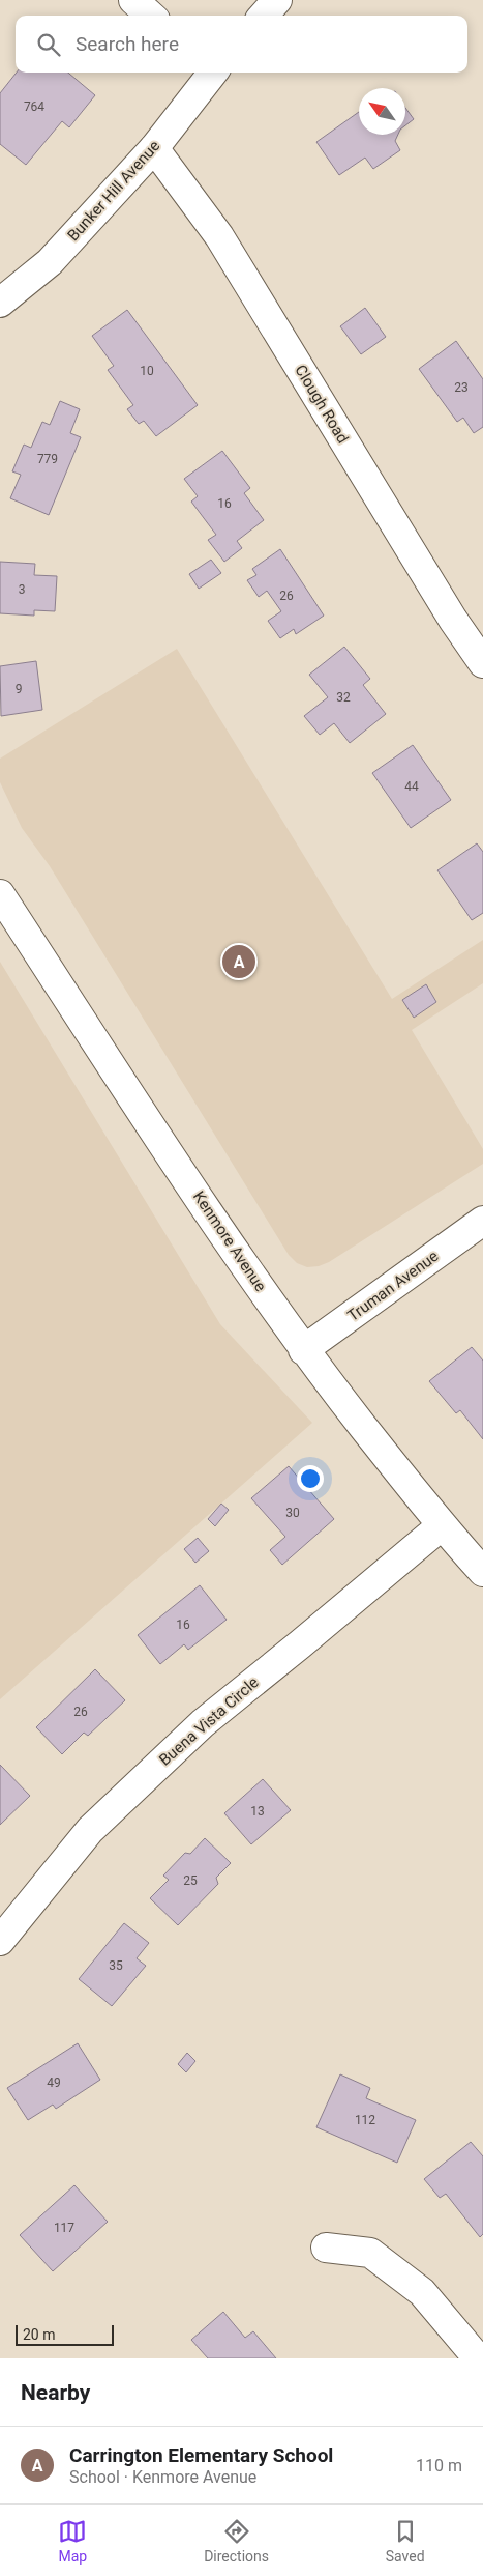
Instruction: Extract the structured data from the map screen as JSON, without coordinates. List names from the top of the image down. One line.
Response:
{"streets":{"street":["Bunker Hill Avenue","Clough Road","Kenmore Avenue","Truman Avenue","Buena Vista Circle"]},"crossings":[["Bunker Hill Avenue","Clough Road"],["Kenmore Avenue","Truman Avenue"],["Kenmore Avenue","Buena Vista Circle"]],"house_numbers":["764","10","23","779","16","3","26","9","32","44","30","16","26","13","25","35","49","112","117"],"scale_bar":"20 m","north":"top left","page":{"search":"Search here","pins":"A","scale":"20 m","heading":"Nearby","list":[{"mark":"A","name":"Carrington Elementary School","note":"School · Kenmore Avenue","value":"110 m"}],"nav":["Map","Directions","Saved"]}}
